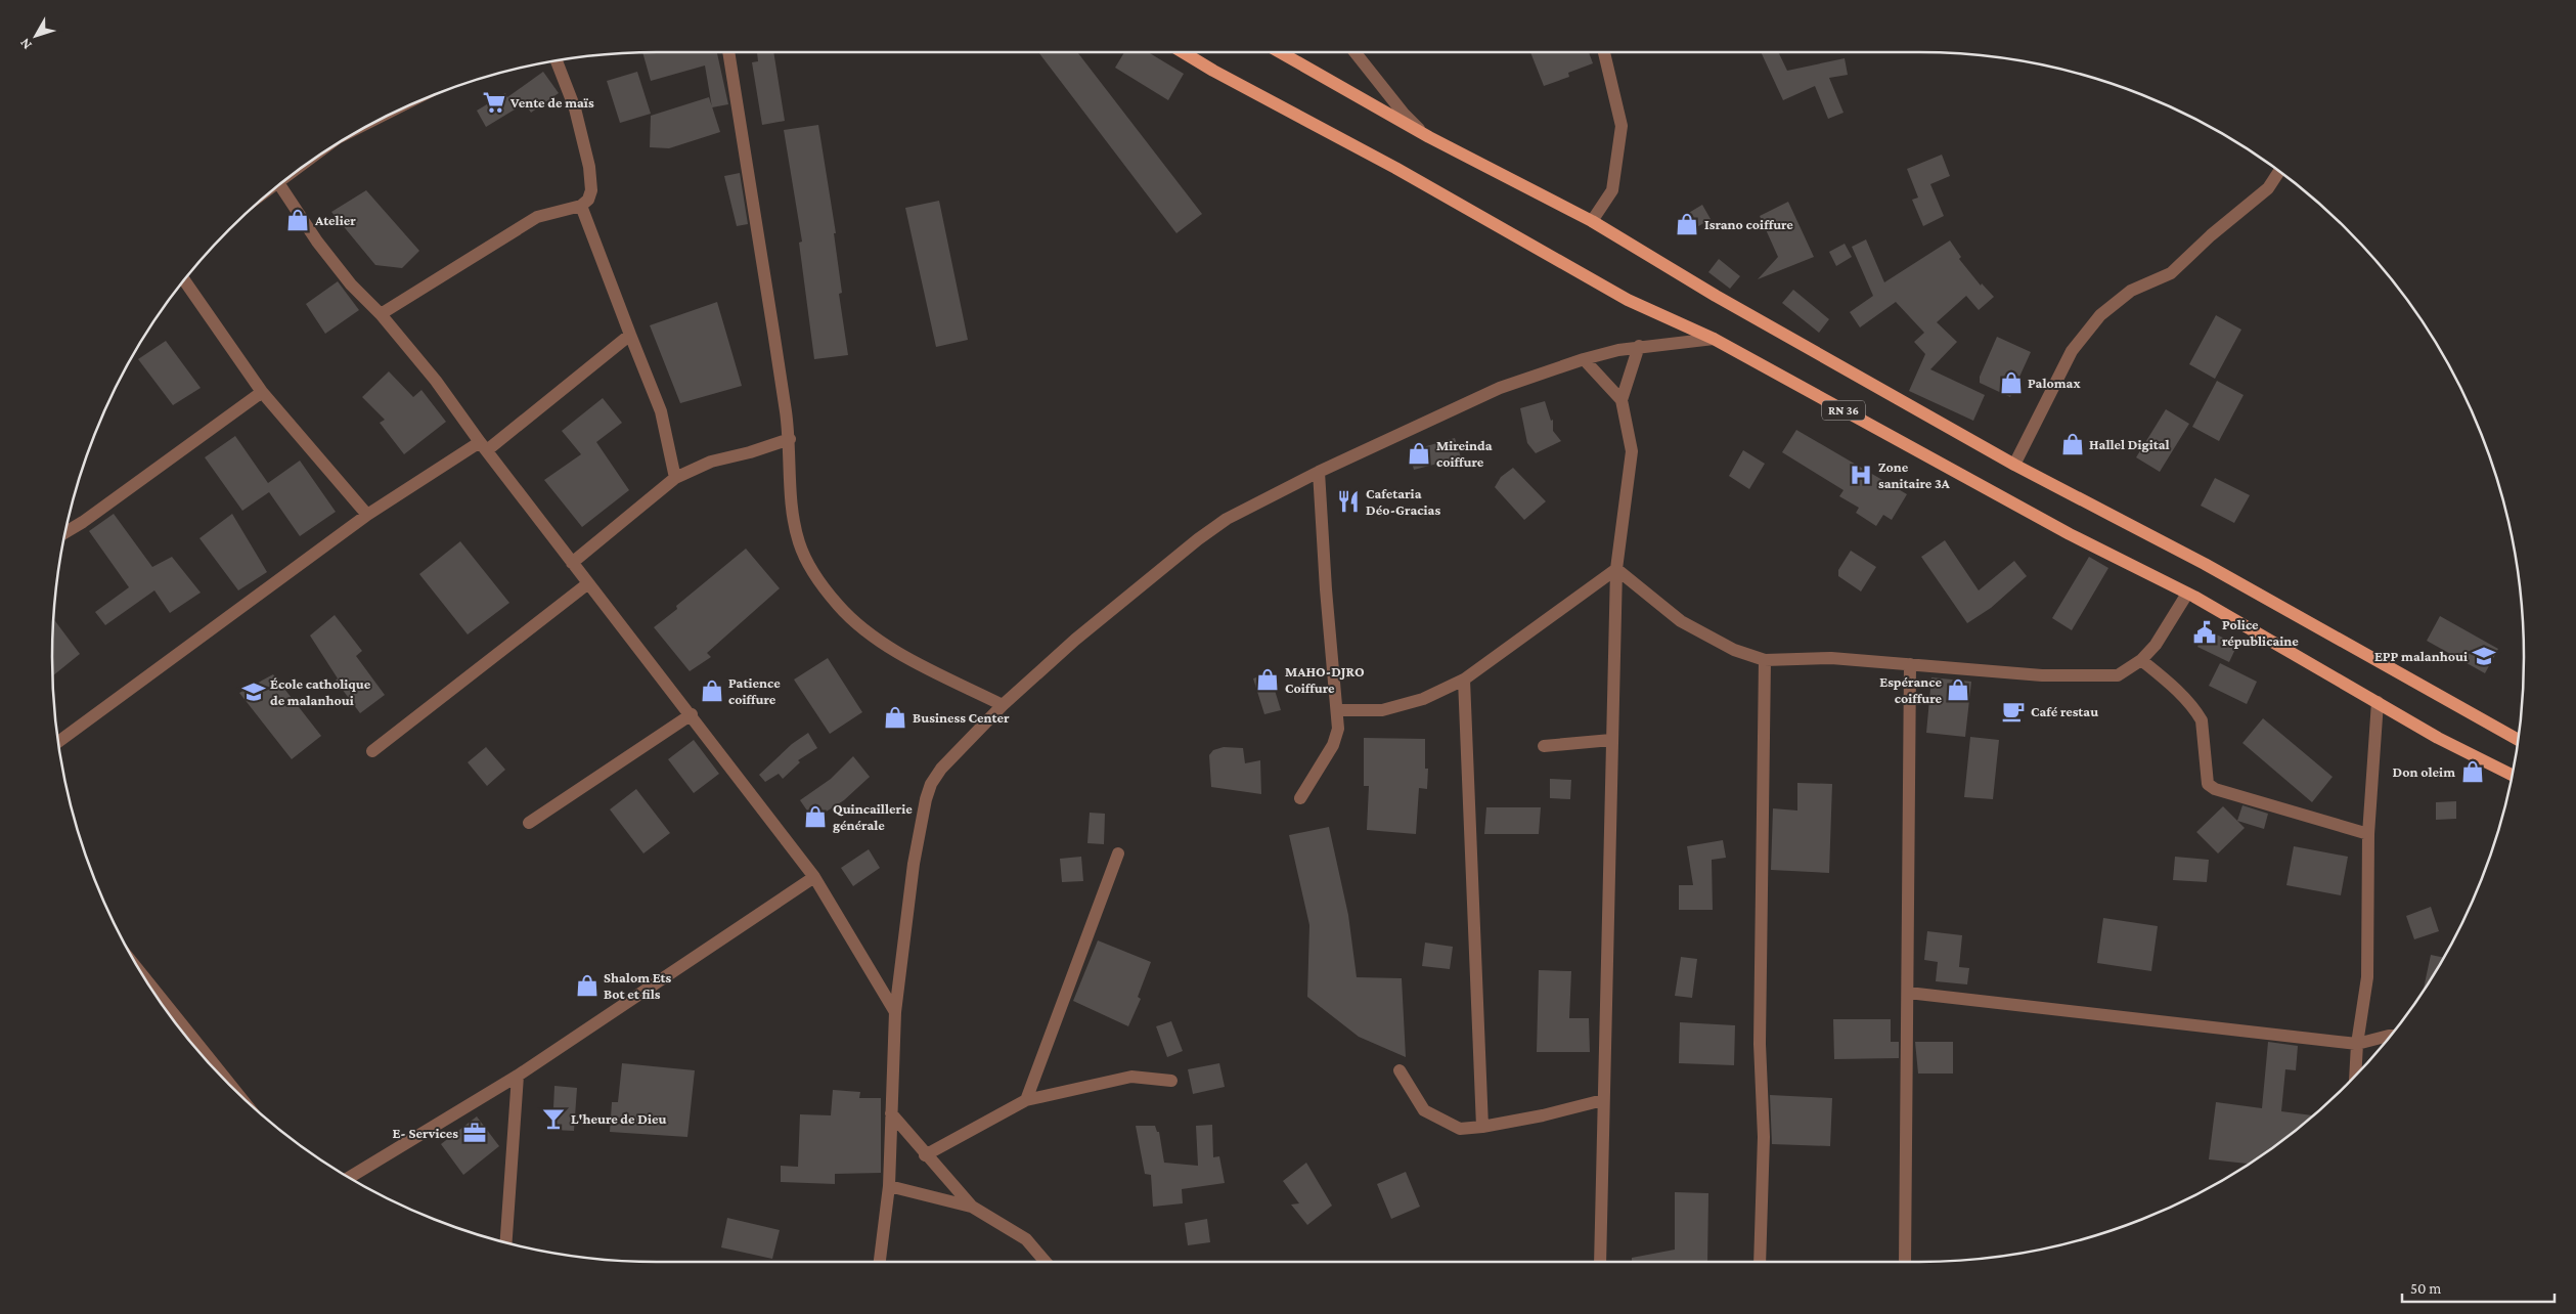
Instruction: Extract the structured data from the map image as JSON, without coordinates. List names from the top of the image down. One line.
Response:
{"streets":{"main road":["RN 36"]},"places":{"supermarket":["Vente de maïs"],"shop":["Atelier","Israno coiffure","Palomax","Hallel Digital","Mireinda coiffure","MAHO-DJRO Coiffure","Espérance coiffure","Patience coiffure","Business Center","Don oleim","Quincaillerie générale","Shalom Ets Bot et fils"],"hospital":["Zone sanitaire 3A"],"restaurant":["Cafetaria Déo-Gracias"],"public building":["Police républicaine"],"school or university":["EPP malanhoui","École catholique de malanhoui"],"cafe":["Café restau"],"bar":["L'heure de Dieu"],"office":["E- Services"]},"scale_bar":"50 m","north":"bottom left"}
